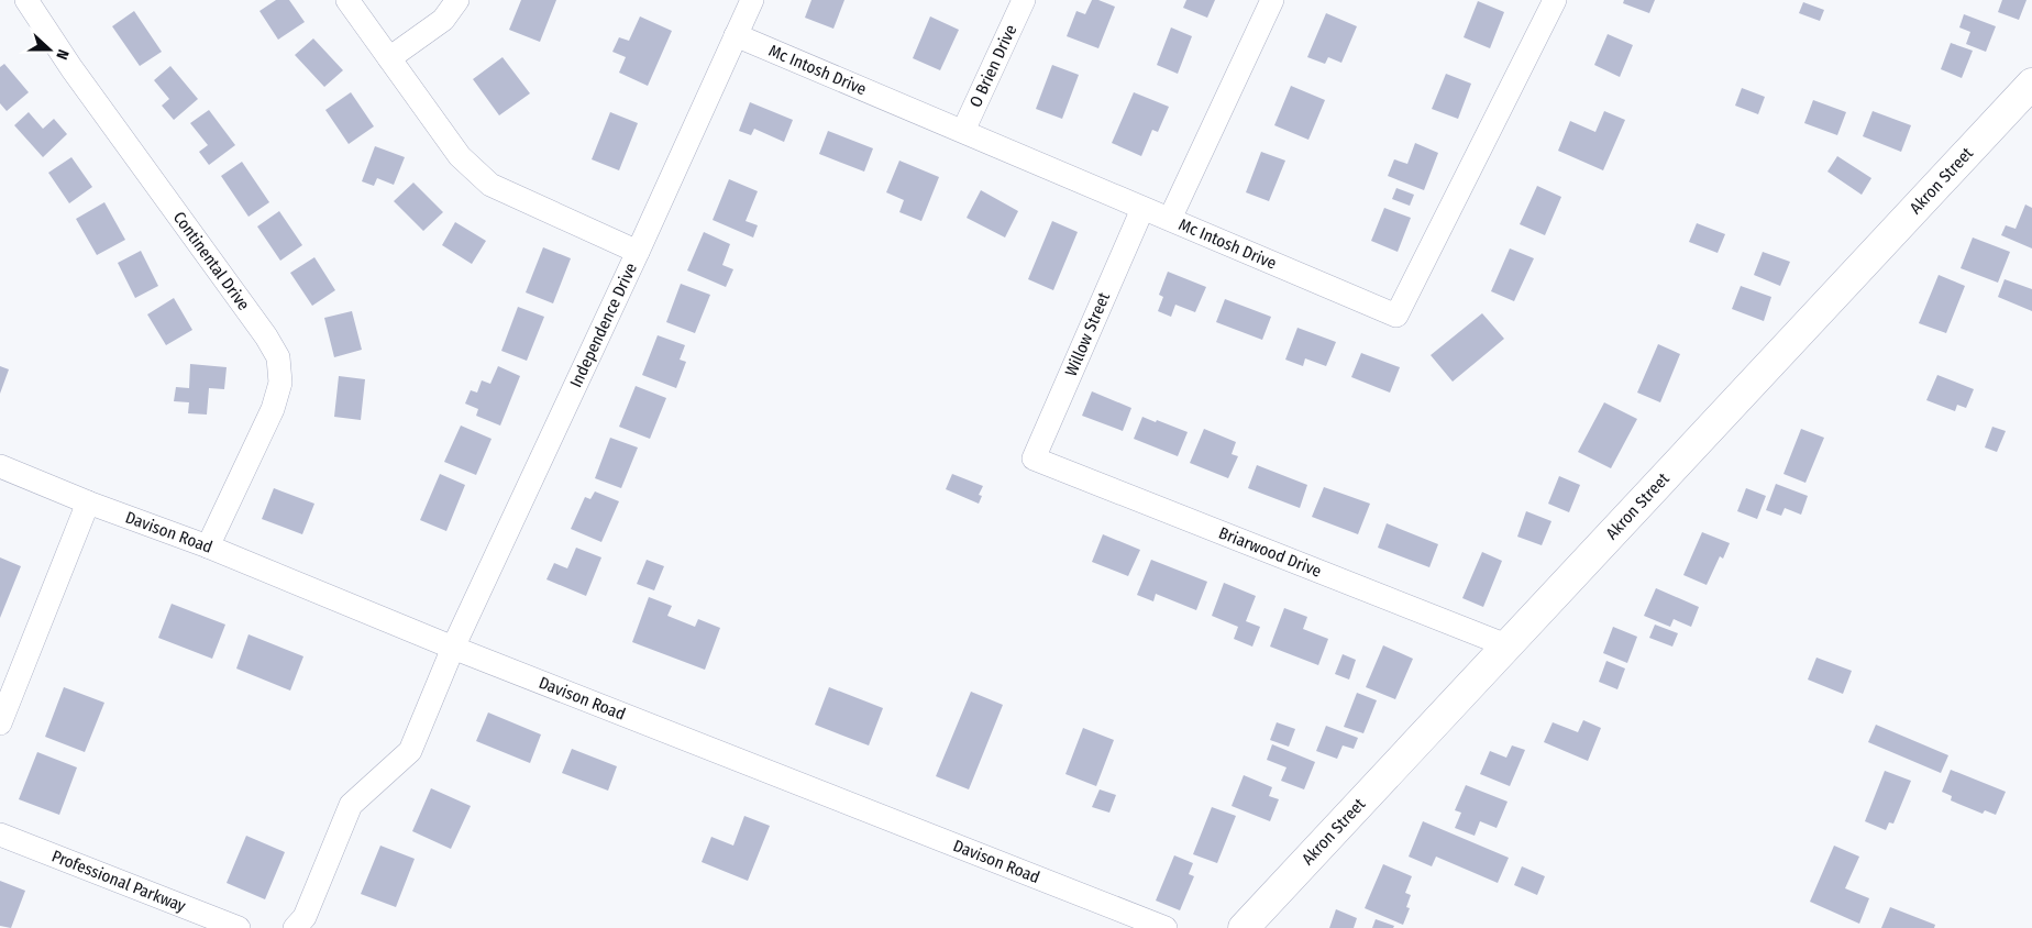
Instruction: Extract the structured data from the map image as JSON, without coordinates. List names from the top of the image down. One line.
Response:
{"streets":{"main road":["Akron Street"],"street":["O Brien Drive","Mc Intosh Drive","Continental Drive","Independence Drive","Willow Street","Davison Road","Briarwood Drive","Professional Parkway"]},"crossings":[["O Brien Drive","Mc Intosh Drive"],["Mc Intosh Drive","Independence Drive"],["Mc Intosh Drive","Willow Street"],["Akron Street","Briarwood Drive"],["Continental Drive","Davison Road"],["Independence Drive","Davison Road"],["Willow Street","Briarwood Drive"]],"north":"right"}
